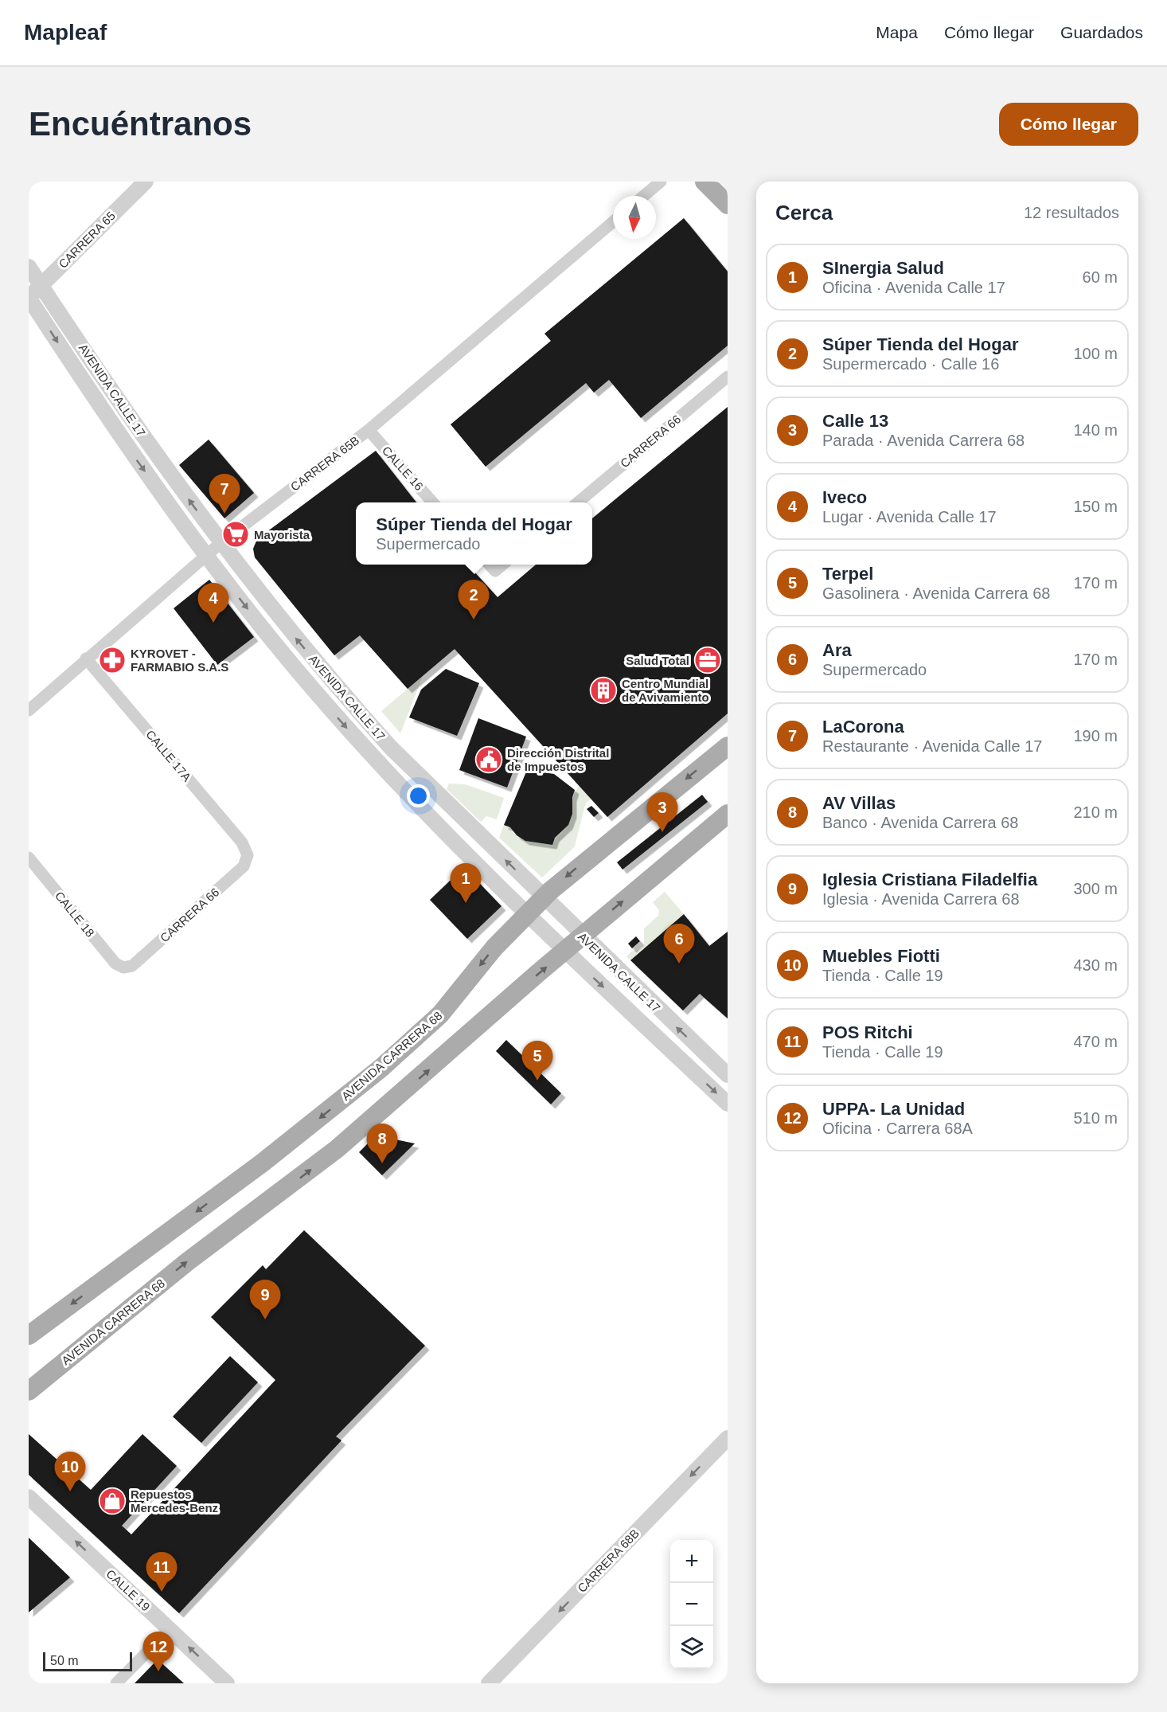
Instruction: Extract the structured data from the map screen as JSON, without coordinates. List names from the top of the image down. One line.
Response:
{"streets":{"main road":["AVENIDA CARRERA 68"],"street":["CARRERA 65","AVENIDA CALLE 17","CARRERA 66","CARRERA 65B","CALLE 16","CALLE 17A","CALLE 18","CARRERA 68B","CALLE 19"]},"crossings":[["CARRERA 65","AVENIDA CALLE 17"],["AVENIDA CALLE 17","CARRERA 65B"],["AVENIDA CALLE 17","AVENIDA CARRERA 68"],["CARRERA 66","CALLE 17A"],["CARRERA 66","CALLE 18"],["CARRERA 65B","CALLE 16"],["CARRERA 65B","CALLE 17A"]],"one_way":["CARRERA 68B","CALLE 19"],"places":{"supermarket":["Mayorista"],"pharmacy":["KYROVET - FARMABIO S.A.S"],"office":["Salud Total"],"building":["Centro Mundial de Avivamiento"],"public building":["Dirección Distrital de Impuestos"],"shop":["Repuestos Mercedes-Benz"]},"scale_bar":"50 m","north":"bottom","page":{"header":"Mapleaf","nav":["Mapa","Cómo llegar","Guardados"],"buttons":"Cómo llegar","title":"Encuéntranos","heading":["Cerca","12 resultados"],"list":[{"mark":"1","name":"SInergia Salud","note":"Oficina · Avenida Calle 17","value":"60 m"},{"mark":"2","name":"Súper Tienda del Hogar","note":"Supermercado · Calle 16","value":"100 m"},{"mark":"3","name":"Calle 13","note":"Parada · Avenida Carrera 68","value":"140 m"},{"mark":"4","name":"Iveco","note":"Lugar · Avenida Calle 17","value":"150 m"},{"mark":"5","name":"Terpel","note":"Gasolinera · Avenida Carrera 68","value":"170 m"},{"mark":"6","name":"Ara","note":"Supermercado","value":"170 m"},{"mark":"7","name":"LaCorona","note":"Restaurante · Avenida Calle 17","value":"190 m"},{"mark":"8","name":"AV Villas","note":"Banco · Avenida Carrera 68","value":"210 m"},{"mark":"9","name":"Iglesia Cristiana Filadelfia","note":"Iglesia · Avenida Carrera 68","value":"300 m"},{"mark":"10","name":"Muebles Fiotti","note":"Tienda · Calle 19","value":"430 m"},{"mark":"11","name":"POS Ritchi","note":"Tienda · Calle 19","value":"470 m"},{"mark":"12","name":"UPPA- La Unidad","note":"Oficina · Carrera 68A","value":"510 m"}],"pins":["7","2","4","3","1","6","5","8","9","10","11","12"],"popup":["Súper Tienda del Hogar","Supermercado"],"map_buttons":["+","−"],"scale":"50 m"}}
